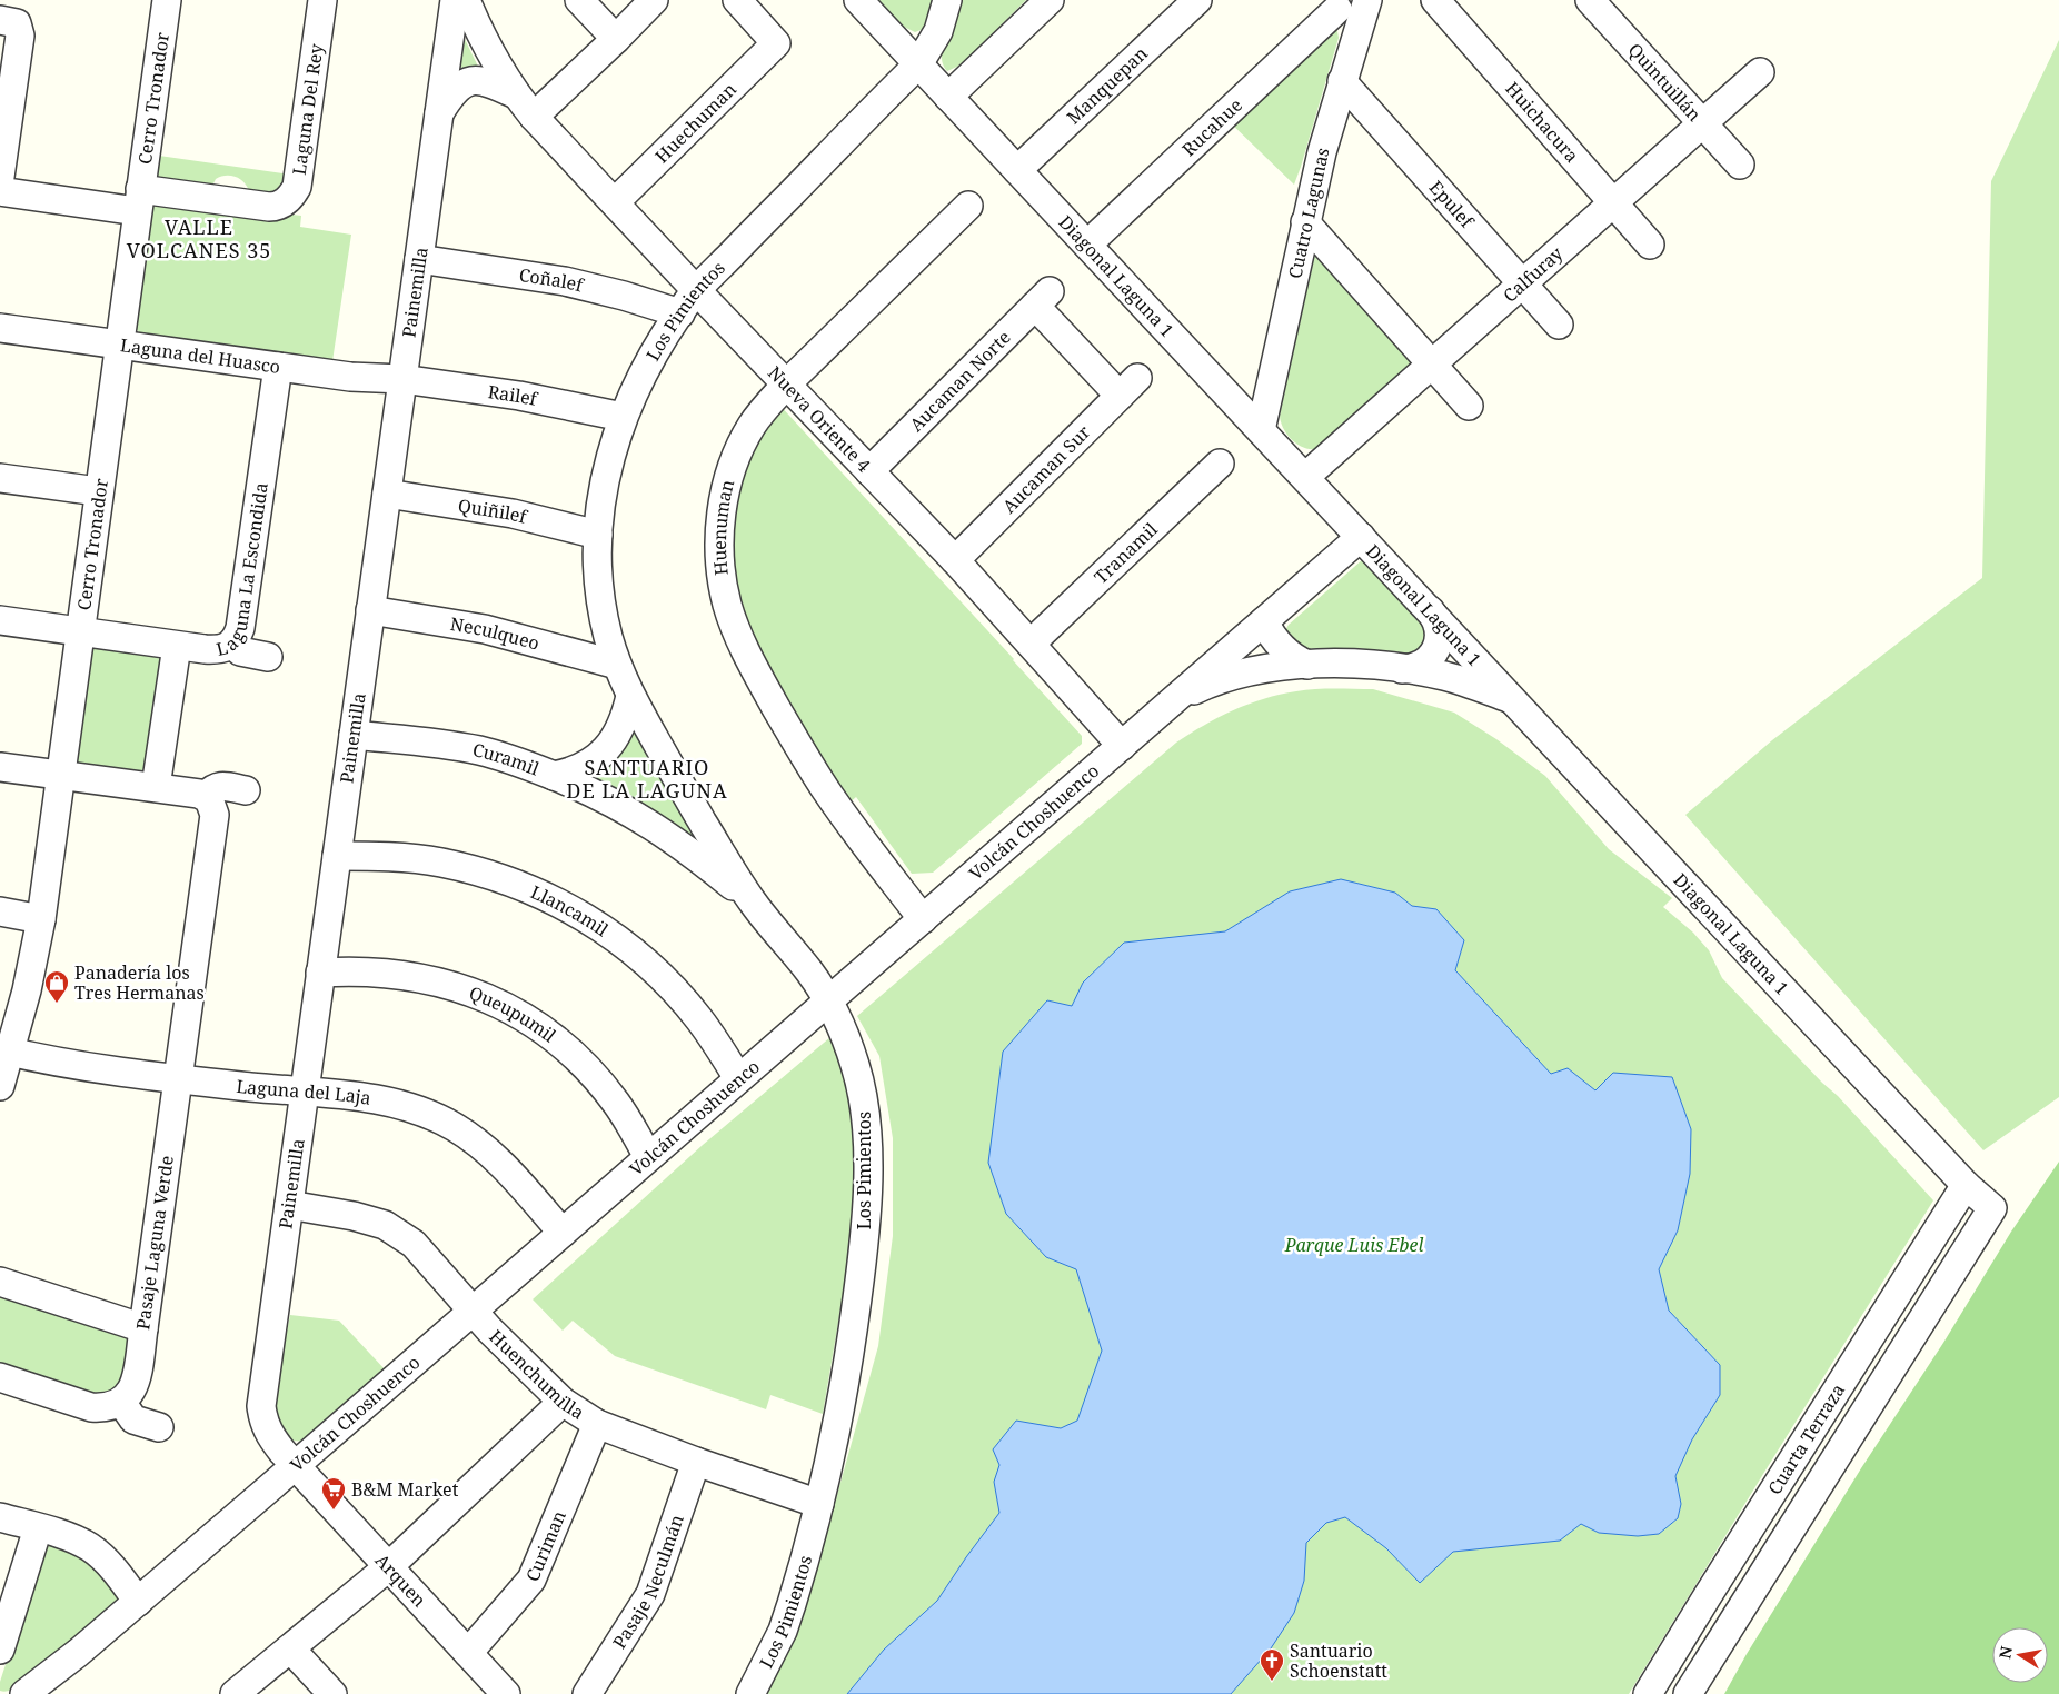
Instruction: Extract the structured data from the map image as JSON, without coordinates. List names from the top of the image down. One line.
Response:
{"streets":{"street":["Quintuillán","Manquepan","Cerro Tronador","Laguna Del Rey","Huechuman","Huichacura","Rucahue","Epulef","Cuatro Lagunas","Calfuray","Diagonal Laguna 1","Coñalef","Painemilla","Los Pimientos","Laguna del Huasco","Aucaman Norte","Railef","Nueva Oriente 4","Aucaman Sur","Quiñilef","Huenuman","Tranamil","Laguna La Escondida","Neculqueo","Curamil","Volcán Choshuenco","Llancamil","Queupumil","Laguna del Laja","Pasaje Laguna Verde","Huenchumilla","Cuarta Terraza","Curiman","Arquen","Pasaje Neculmán"]},"crossings":[["Quintuillán","Calfuray"],["Manquepan","Diagonal Laguna 1"],["Cerro Tronador","Laguna Del Rey"],["Cerro Tronador","Laguna del Huasco"],["Cerro Tronador","Laguna La Escondida"],["Cerro Tronador","Laguna del Laja"],["Huechuman","Nueva Oriente 4"],["Huichacura","Calfuray"],["Rucahue","Diagonal Laguna 1"],["Epulef","Cuatro Lagunas"],["Epulef","Calfuray"],["Cuatro Lagunas","Diagonal Laguna 1"],["Calfuray","Diagonal Laguna 1"],["Diagonal Laguna 1","Los Pimientos"],["Diagonal Laguna 1","Volcán Choshuenco"],["Diagonal Laguna 1","Cuarta Terraza"],["Coñalef","Painemilla"],["Coñalef","Los Pimientos"],["Painemilla","Laguna del Huasco"],["Painemilla","Railef"],["Painemilla","Nueva Oriente 4"],["Painemilla","Quiñilef"],["Painemilla","Neculqueo"],["Painemilla","Curamil"],["Painemilla","Volcán Choshuenco"],["Painemilla","Llancamil"],["Painemilla","Queupumil"],["Painemilla","Laguna del Laja"],["Painemilla","Huenchumilla"],["Painemilla","Arquen"],["Los Pimientos","Railef"],["Los Pimientos","Nueva Oriente 4"],["Los Pimientos","Quiñilef"],["Los Pimientos","Neculqueo"],["Los Pimientos","Curamil"],["Los Pimientos","Volcán Choshuenco"],["Los Pimientos","Huenchumilla"],["Laguna del Huasco","Railef"],["Laguna del Huasco","Laguna La Escondida"],["Aucaman Norte","Nueva Oriente 4"],["Aucaman Norte","Aucaman Sur"],["Nueva Oriente 4","Aucaman Sur"],["Nueva Oriente 4","Huenuman"],["Nueva Oriente 4","Tranamil"],["Nueva Oriente 4","Volcán Choshuenco"],["Huenuman","Volcán Choshuenco"],["Volcán Choshuenco","Llancamil"],["Volcán Choshuenco","Queupumil"],["Volcán Choshuenco","Laguna del Laja"],["Volcán Choshuenco","Huenchumilla"],["Volcán Choshuenco","Arquen"],["Laguna del Laja","Pasaje Laguna Verde"],["Huenchumilla","Curiman"],["Huenchumilla","Pasaje Neculmán"],["Curiman","Arquen"]],"districts":["VALLE VOLCANES 35","SANTUARIO DE LA LAGUNA"],"parks":["Parque Luis Ebel"],"places":{"shop":["Panadería los Tres Hermanas"],"supermarket":["B&M Market"],"church":["Santuario Schoenstatt"]},"north":"left"}
